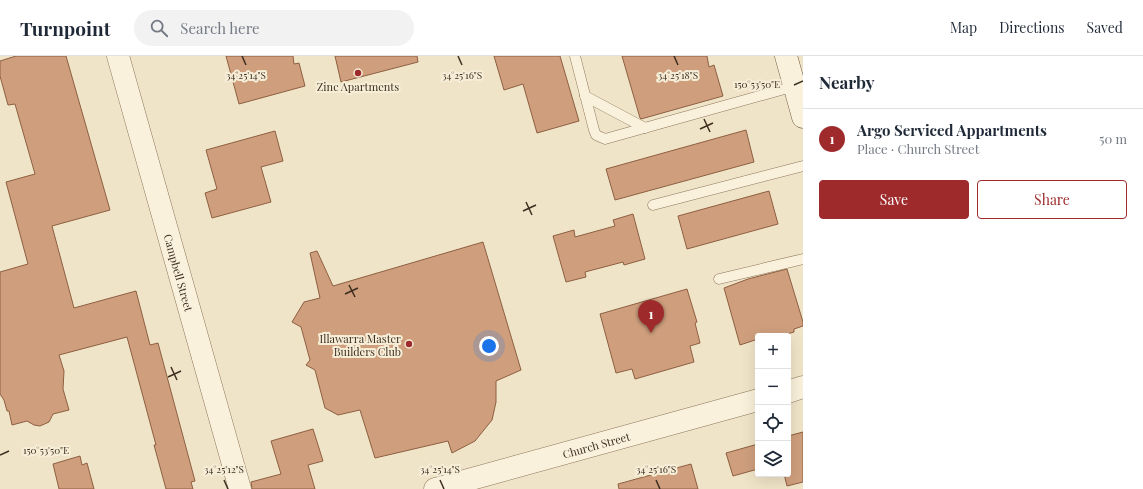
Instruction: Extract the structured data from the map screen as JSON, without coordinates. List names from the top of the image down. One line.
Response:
{"streets":{"street":["Campbell Street","Church Street"]},"places":["Zinc Apartments","Illawarra Master Builders Club"],"page":{"header":"Turnpoint","search":"Search here","nav":["Map","Directions","Saved"],"heading":"Nearby","list":[{"mark":"1","name":"Argo Serviced Appartments","note":"Place · Church Street","value":"50 m"}],"buttons":["Save","Share"],"pins":"1","map_buttons":["+","−"]},"coordinates":["34°25'14\"S","34°25'16\"S","34°25'18\"S","150°53'50\"E","34°25'12\"S"]}
